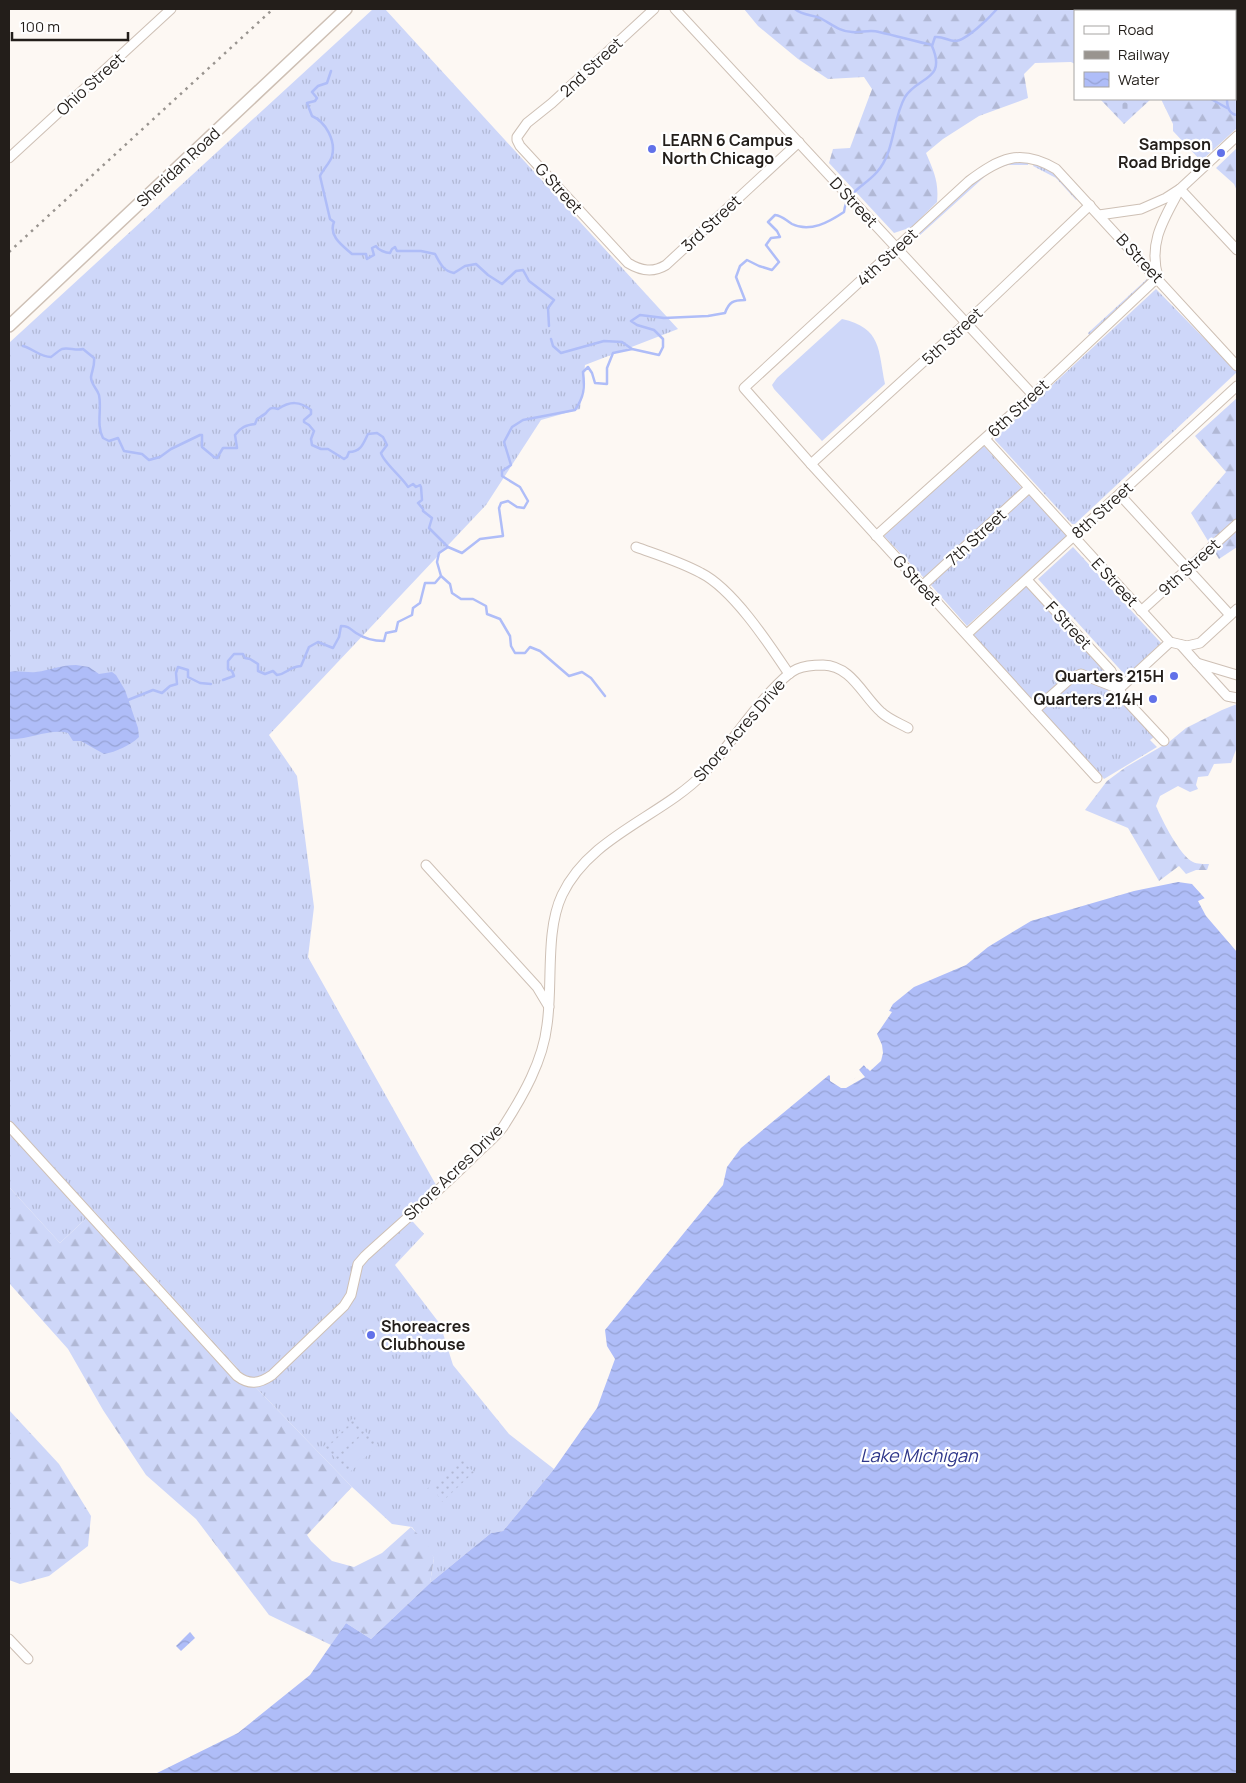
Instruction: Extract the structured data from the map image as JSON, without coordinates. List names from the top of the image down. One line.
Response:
{"streets":{"main road":["Sheridan Road"],"street":["2nd Street","Ohio Street","G Street","D Street","3rd Street","4th Street","B Street","5th Street","6th Street","8th Street","7th Street","9th Street","E Street","F Street","Shore Acres Drive"]},"crossings":[["2nd Street","G Street"],["G Street","3rd Street"],["G Street","4th Street"],["G Street","5th Street"],["G Street","6th Street"],["G Street","8th Street"],["G Street","7th Street"],["D Street","3rd Street"],["D Street","4th Street"],["D Street","5th Street"],["D Street","6th Street"],["4th Street","B Street"],["B Street","5th Street"],["B Street","6th Street"],["6th Street","E Street"],["8th Street","E Street"],["8th Street","F Street"],["7th Street","E Street"],["9th Street","E Street"]],"water":["Lake Michigan"],"places":["LEARN 6 Campus North Chicago","Sampson Road Bridge","Quarters 215H","Quarters 214H","Shoreacres Clubhouse"],"legend":["Road","Railway","Water"],"scale_bar":"100 m"}
